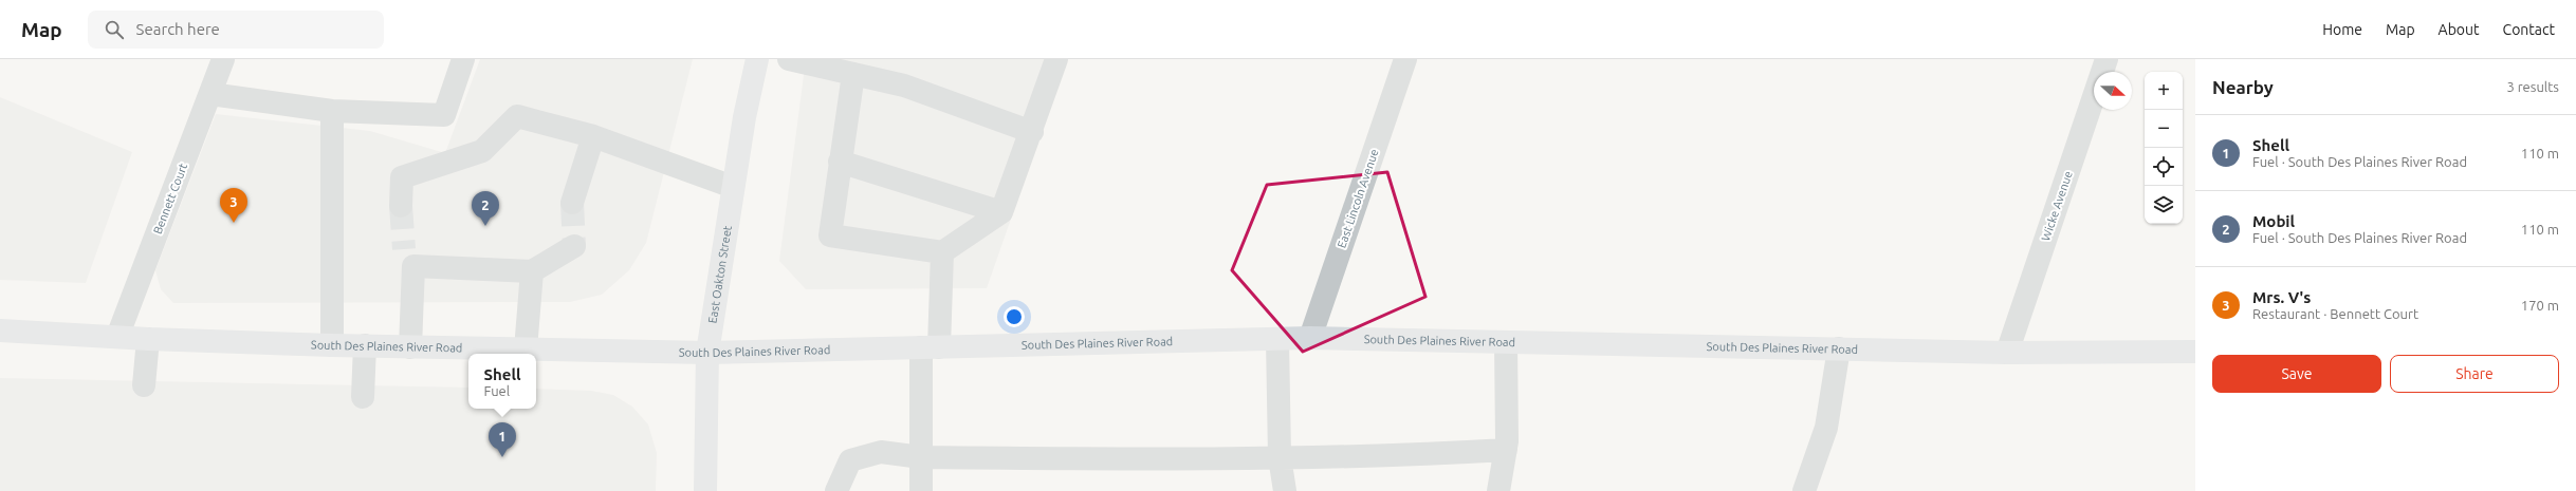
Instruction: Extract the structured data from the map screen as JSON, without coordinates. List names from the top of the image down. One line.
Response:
{"streets":{"main road":["East Oakton Street","South Des Plaines River Road"],"street":["Bennett Court","East Lincoln Avenue","Wicke Avenue"]},"crossings":[["Bennett Court","South Des Plaines River Road"],["East Lincoln Avenue","South Des Plaines River Road"],["Wicke Avenue","South Des Plaines River Road"],["East Oakton Street","South Des Plaines River Road"]],"north":"right","page":{"header":"Map","search":"Search here","nav":["Home","Map","About","Contact"],"heading":["Nearby","3 results"],"map_buttons":["+","−"],"list":[{"mark":"1","name":"Shell","note":"Fuel · South Des Plaines River Road","value":"110 m"},{"mark":"2","name":"Mobil","note":"Fuel · South Des Plaines River Road","value":"110 m"},{"mark":"3","name":"Mrs. V's","note":"Restaurant · Bennett Court","value":"170 m"}],"pins":["3","2","1"],"buttons":["Save","Share"],"popup":["Shell","Fuel"]}}
